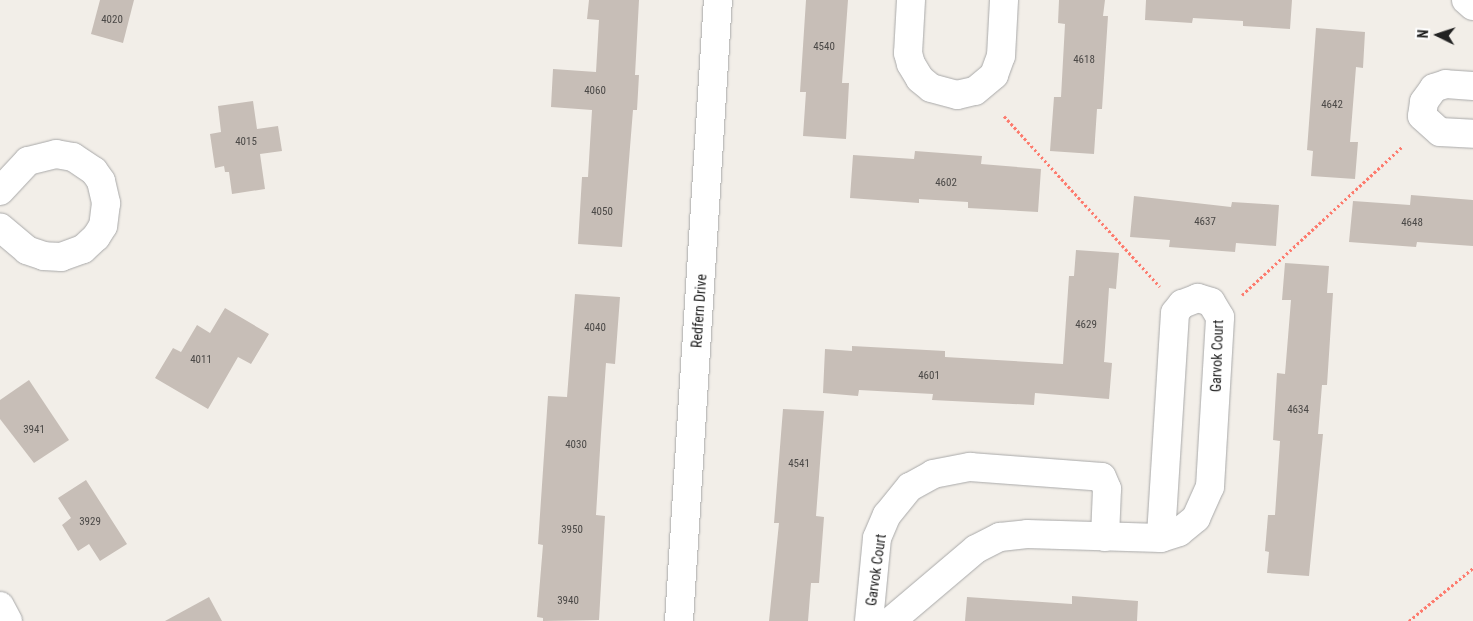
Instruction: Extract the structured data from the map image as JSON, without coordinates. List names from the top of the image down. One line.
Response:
{"streets":{"street":["Redfern Drive","Garvok Court"]},"house_numbers":["4020","4540","4618","4060","4642","4015","4602","4050","4637","4648","4629","4040","4011","4601","4634","3941","4030","4541","3929","3950","3940"],"north":"left"}
